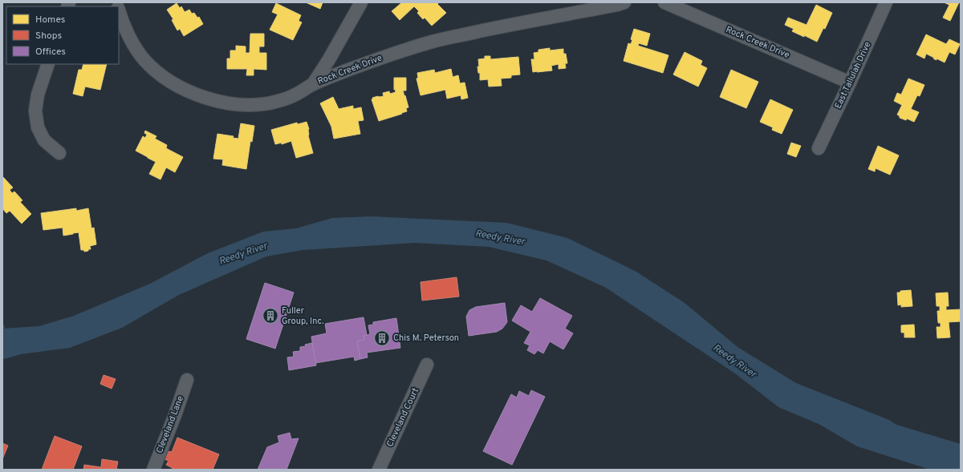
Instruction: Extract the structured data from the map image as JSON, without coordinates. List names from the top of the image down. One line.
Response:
{"streets":{"street":["Rock Creek Drive","East Tallulah Drive","Cleveland Court","Cleveland Lane"]},"crossings":[["Rock Creek Drive","East Tallulah Drive"]],"water":["Reedy River"],"places":{"building":["Fuller Group, Inc.","Chis M. Peterson"]},"legend":["Homes","Shops","Offices"]}
